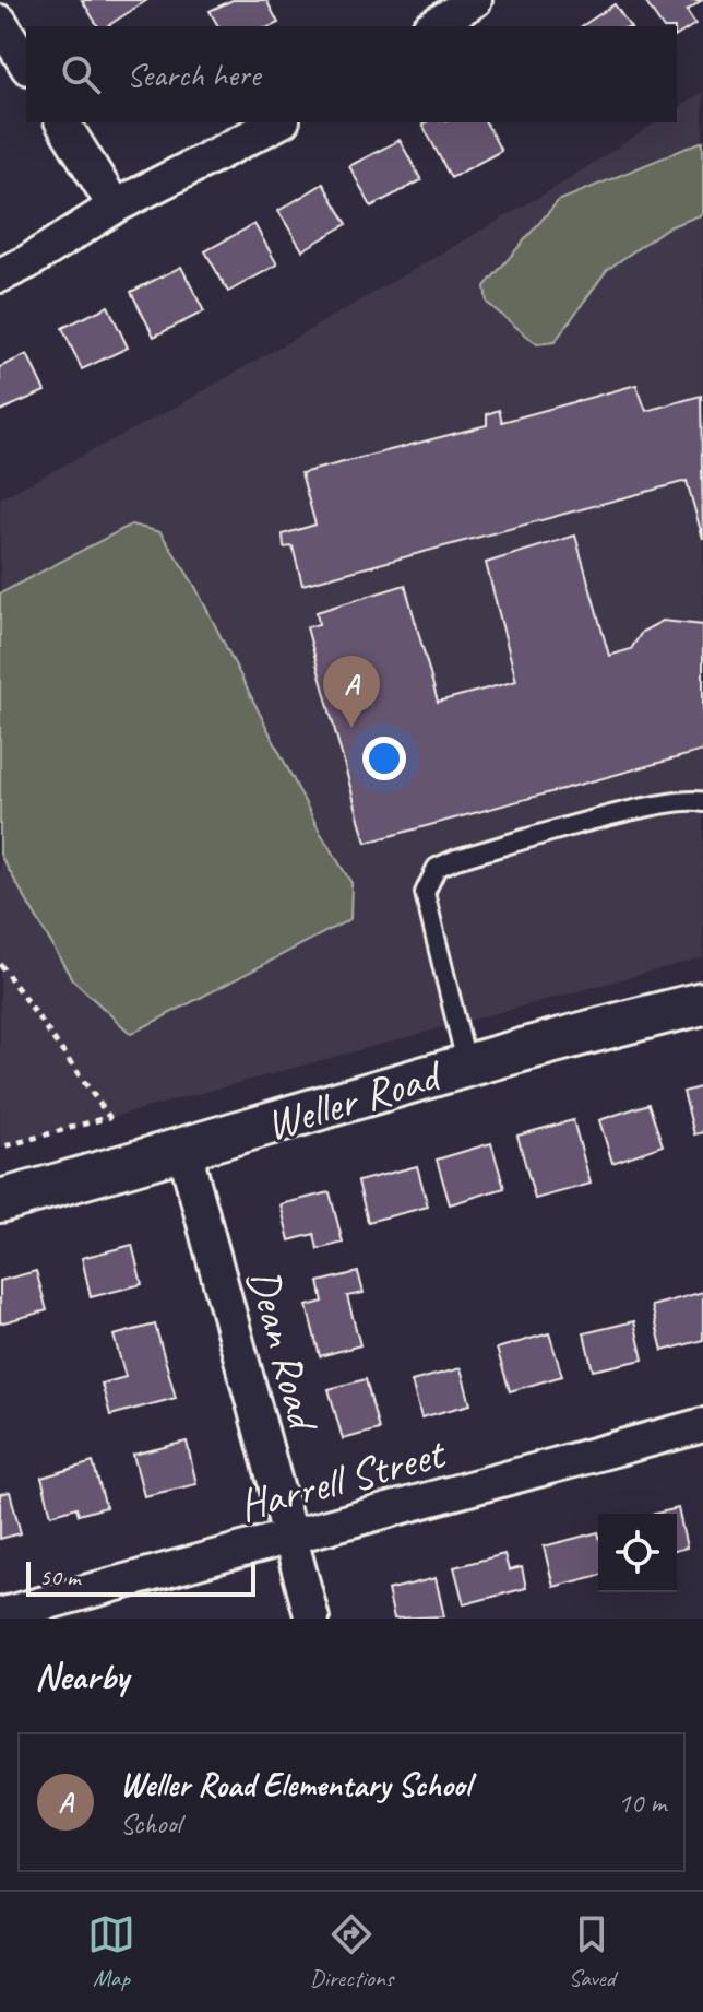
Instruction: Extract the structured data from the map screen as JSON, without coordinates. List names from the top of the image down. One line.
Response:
{"streets":{"street":["Weller Road","Dean Road","Harrell Street"]},"crossings":[["Weller Road","Dean Road"],["Dean Road","Harrell Street"]],"scale_bar":"50 m","page":{"search":"Search here","pins":"A","scale":"50 m","heading":"Nearby","list":[{"mark":"A","name":"Weller Road Elementary School","note":"School","value":"10 m"}],"nav":["Map","Directions","Saved"]}}
